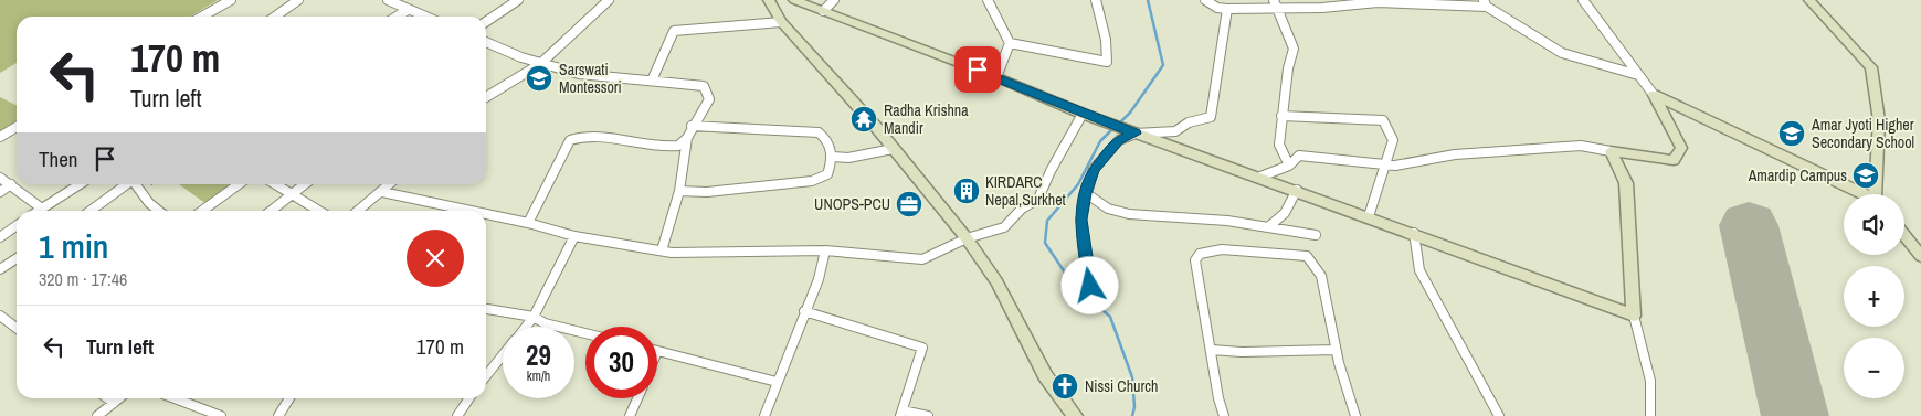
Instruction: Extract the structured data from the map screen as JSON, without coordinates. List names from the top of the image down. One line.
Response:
{"places":{"school or university":["Sarswati Montessori","Amar Jyoti Higher Secondary School","Amardip Campus"],"temple":["Radha Krishna Mandir"],"building":["KIRDARC Nepal,Surkhet"],"office":["UNOPS-PCU"],"church":["Nissi Church"]},"page":{"turn":["170 m","Turn left"],"then":"Then","map_buttons":["+","−"],"heading":["1 min","320 m · 17:46"],"list":[{"name":"Turn left","value":"170 m"}],"speed":"29 km/h","limit":"30"}}
